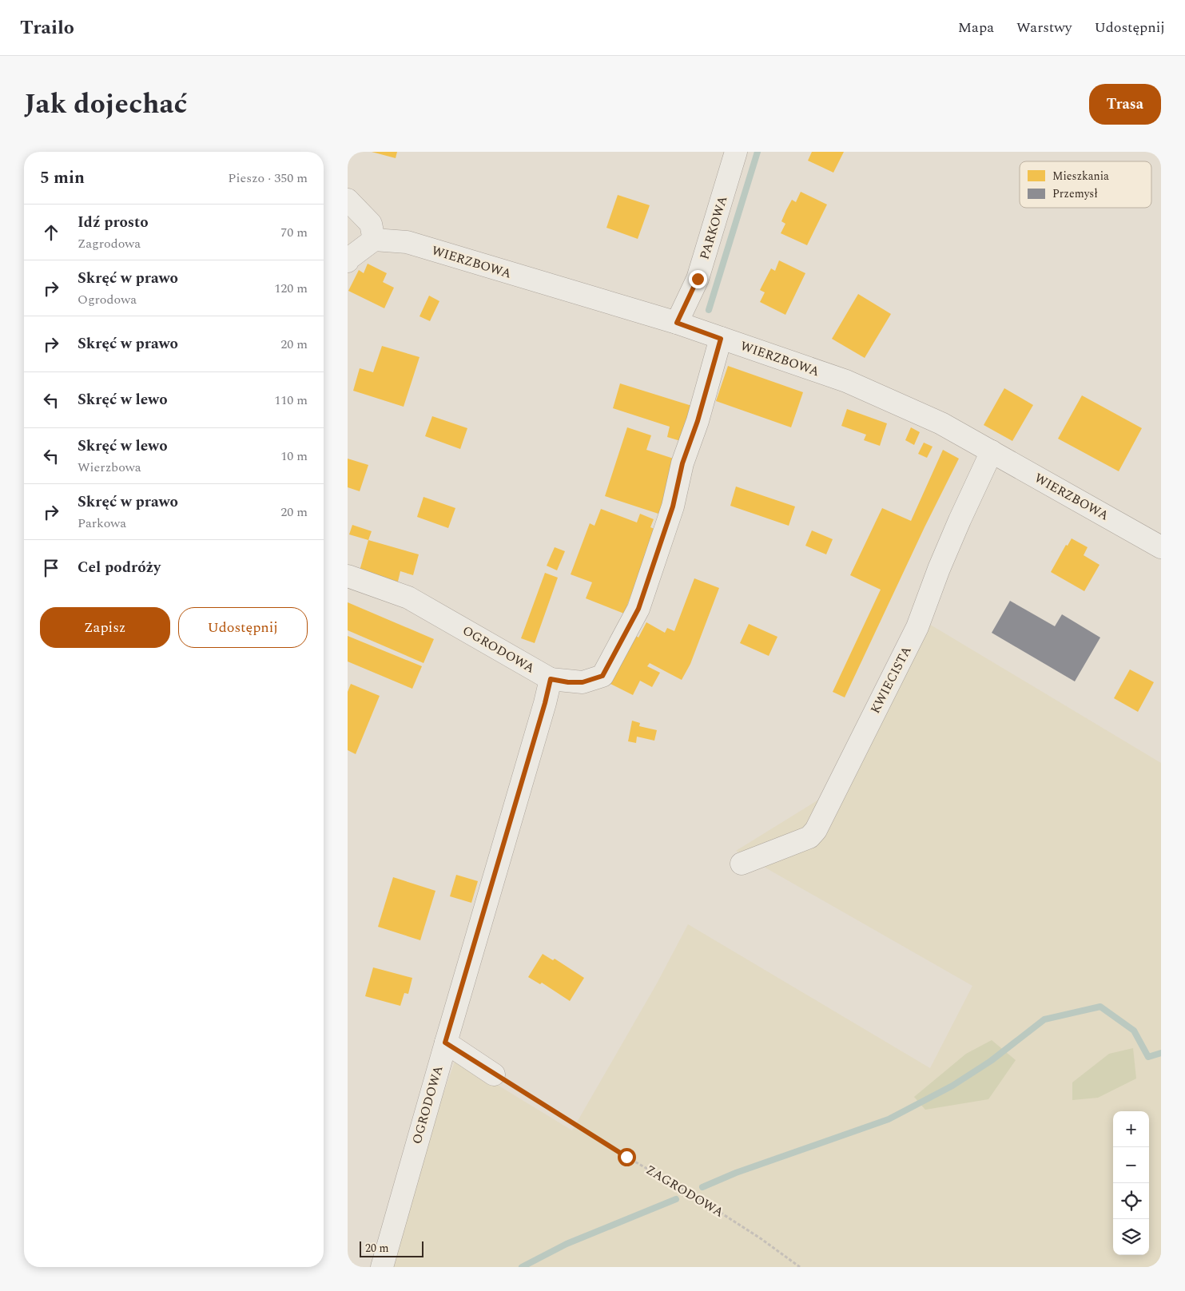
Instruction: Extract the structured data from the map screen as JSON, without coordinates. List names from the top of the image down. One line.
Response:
{"streets":{"street":["PARKOWA","WIERZBOWA","OGRODOWA","KWIECISTA"],"path":["ZAGRODOWA"]},"crossings":[["PARKOWA","WIERZBOWA"],["WIERZBOWA","KWIECISTA"]],"legend":["Mieszkania","Przemysł"],"scale_bar":"20 m","page":{"header":"Trailo","nav":["Mapa","Warstwy","Udostępnij"],"title":"Jak dojechać","buttons":["Trasa",["Zapisz","Udostępnij"]],"heading":["5 min","Pieszo · 350 m"],"list":[["Idź prosto","Zagrodowa","70 m"],["Skręć w prawo","Ogrodowa","120 m"],["Skręć w prawo","20 m"],["Skręć w lewo","110 m"],["Skręć w lewo","Wierzbowa","10 m"],["Skręć w prawo","Parkowa","20 m"],"Cel podróży"],"map_buttons":["+","−"],"scale":"20 m"}}
